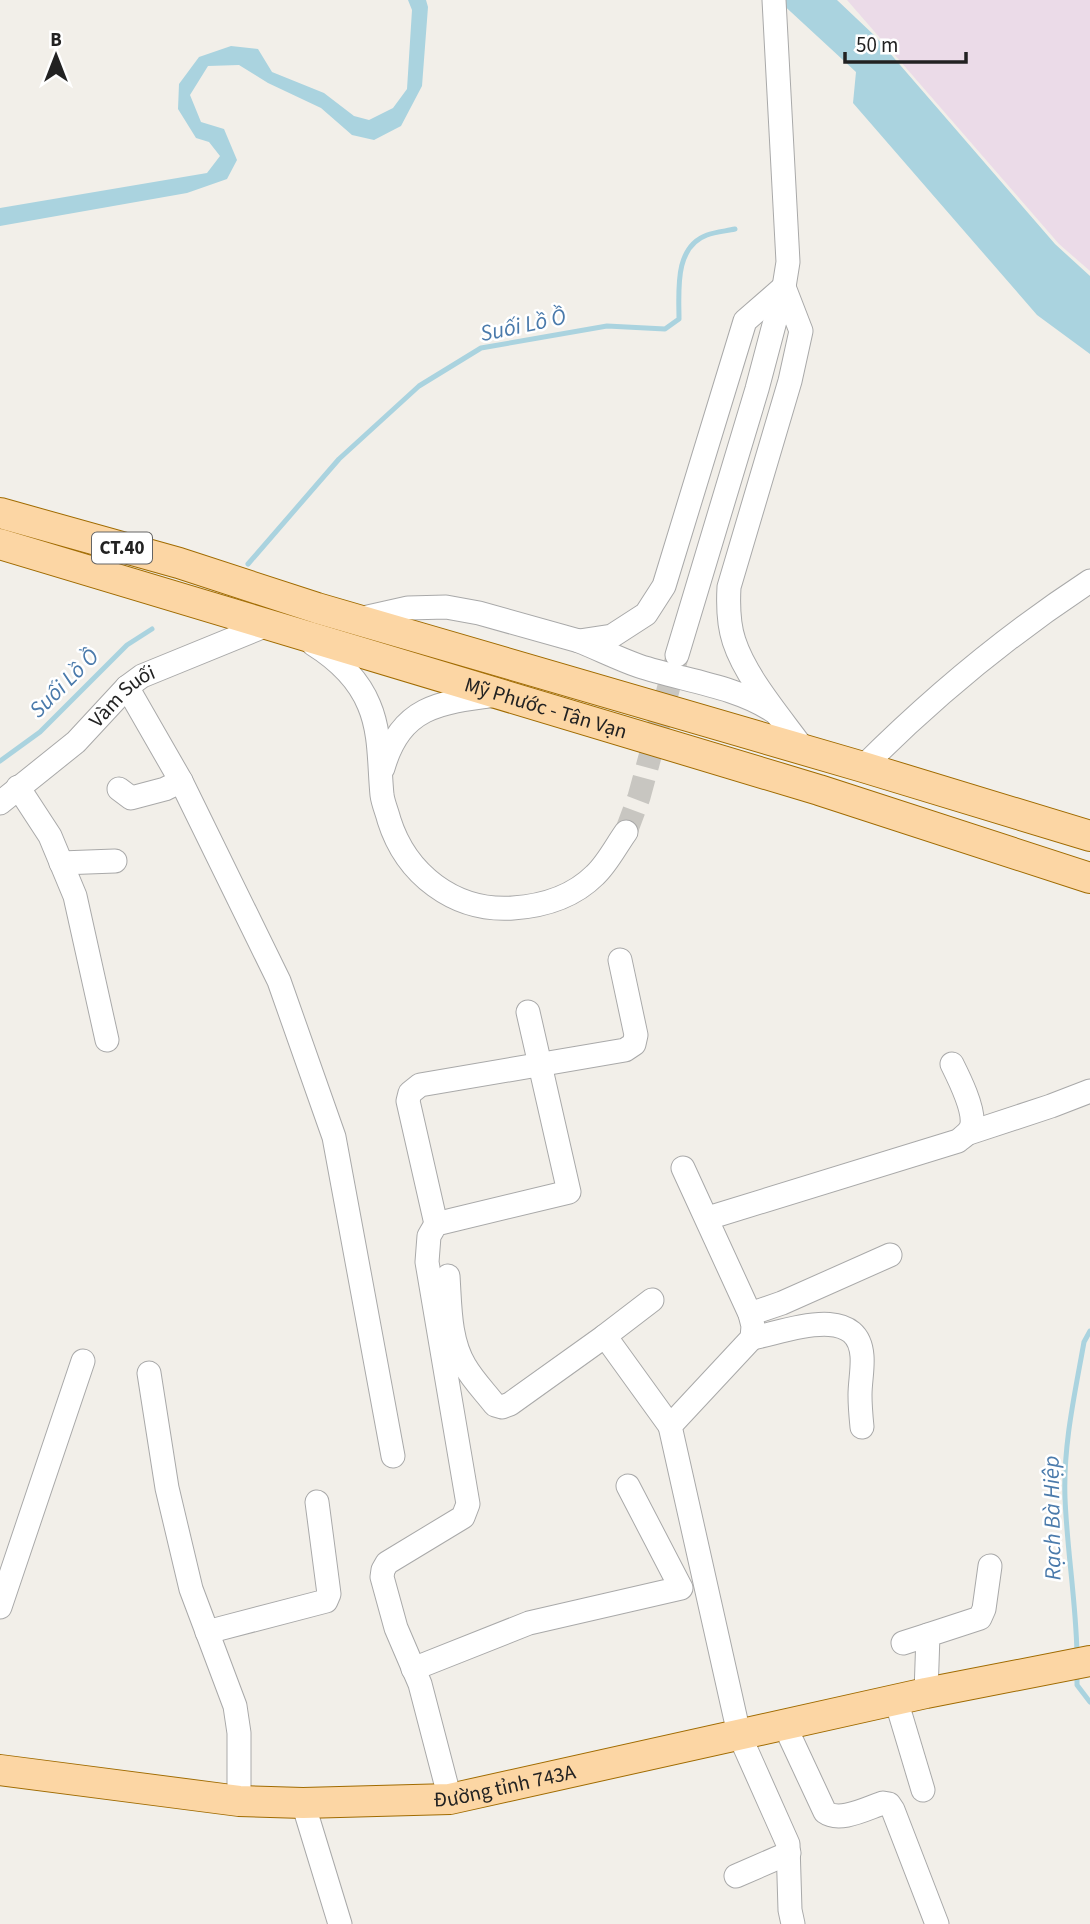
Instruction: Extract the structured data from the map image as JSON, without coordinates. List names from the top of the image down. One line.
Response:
{"streets":{"main road":["CT.40","Mỹ Phước - Tân Vạn","Đường tỉnh 743A"],"street":["Vàm Suối"]},"crossings":[["Vàm Suối","Mỹ Phước - Tân Vạn"]],"water":["Suối Lồ Ồ","Rạch Bà Hiệp"],"scale_bar":"50 m","north":"top"}
